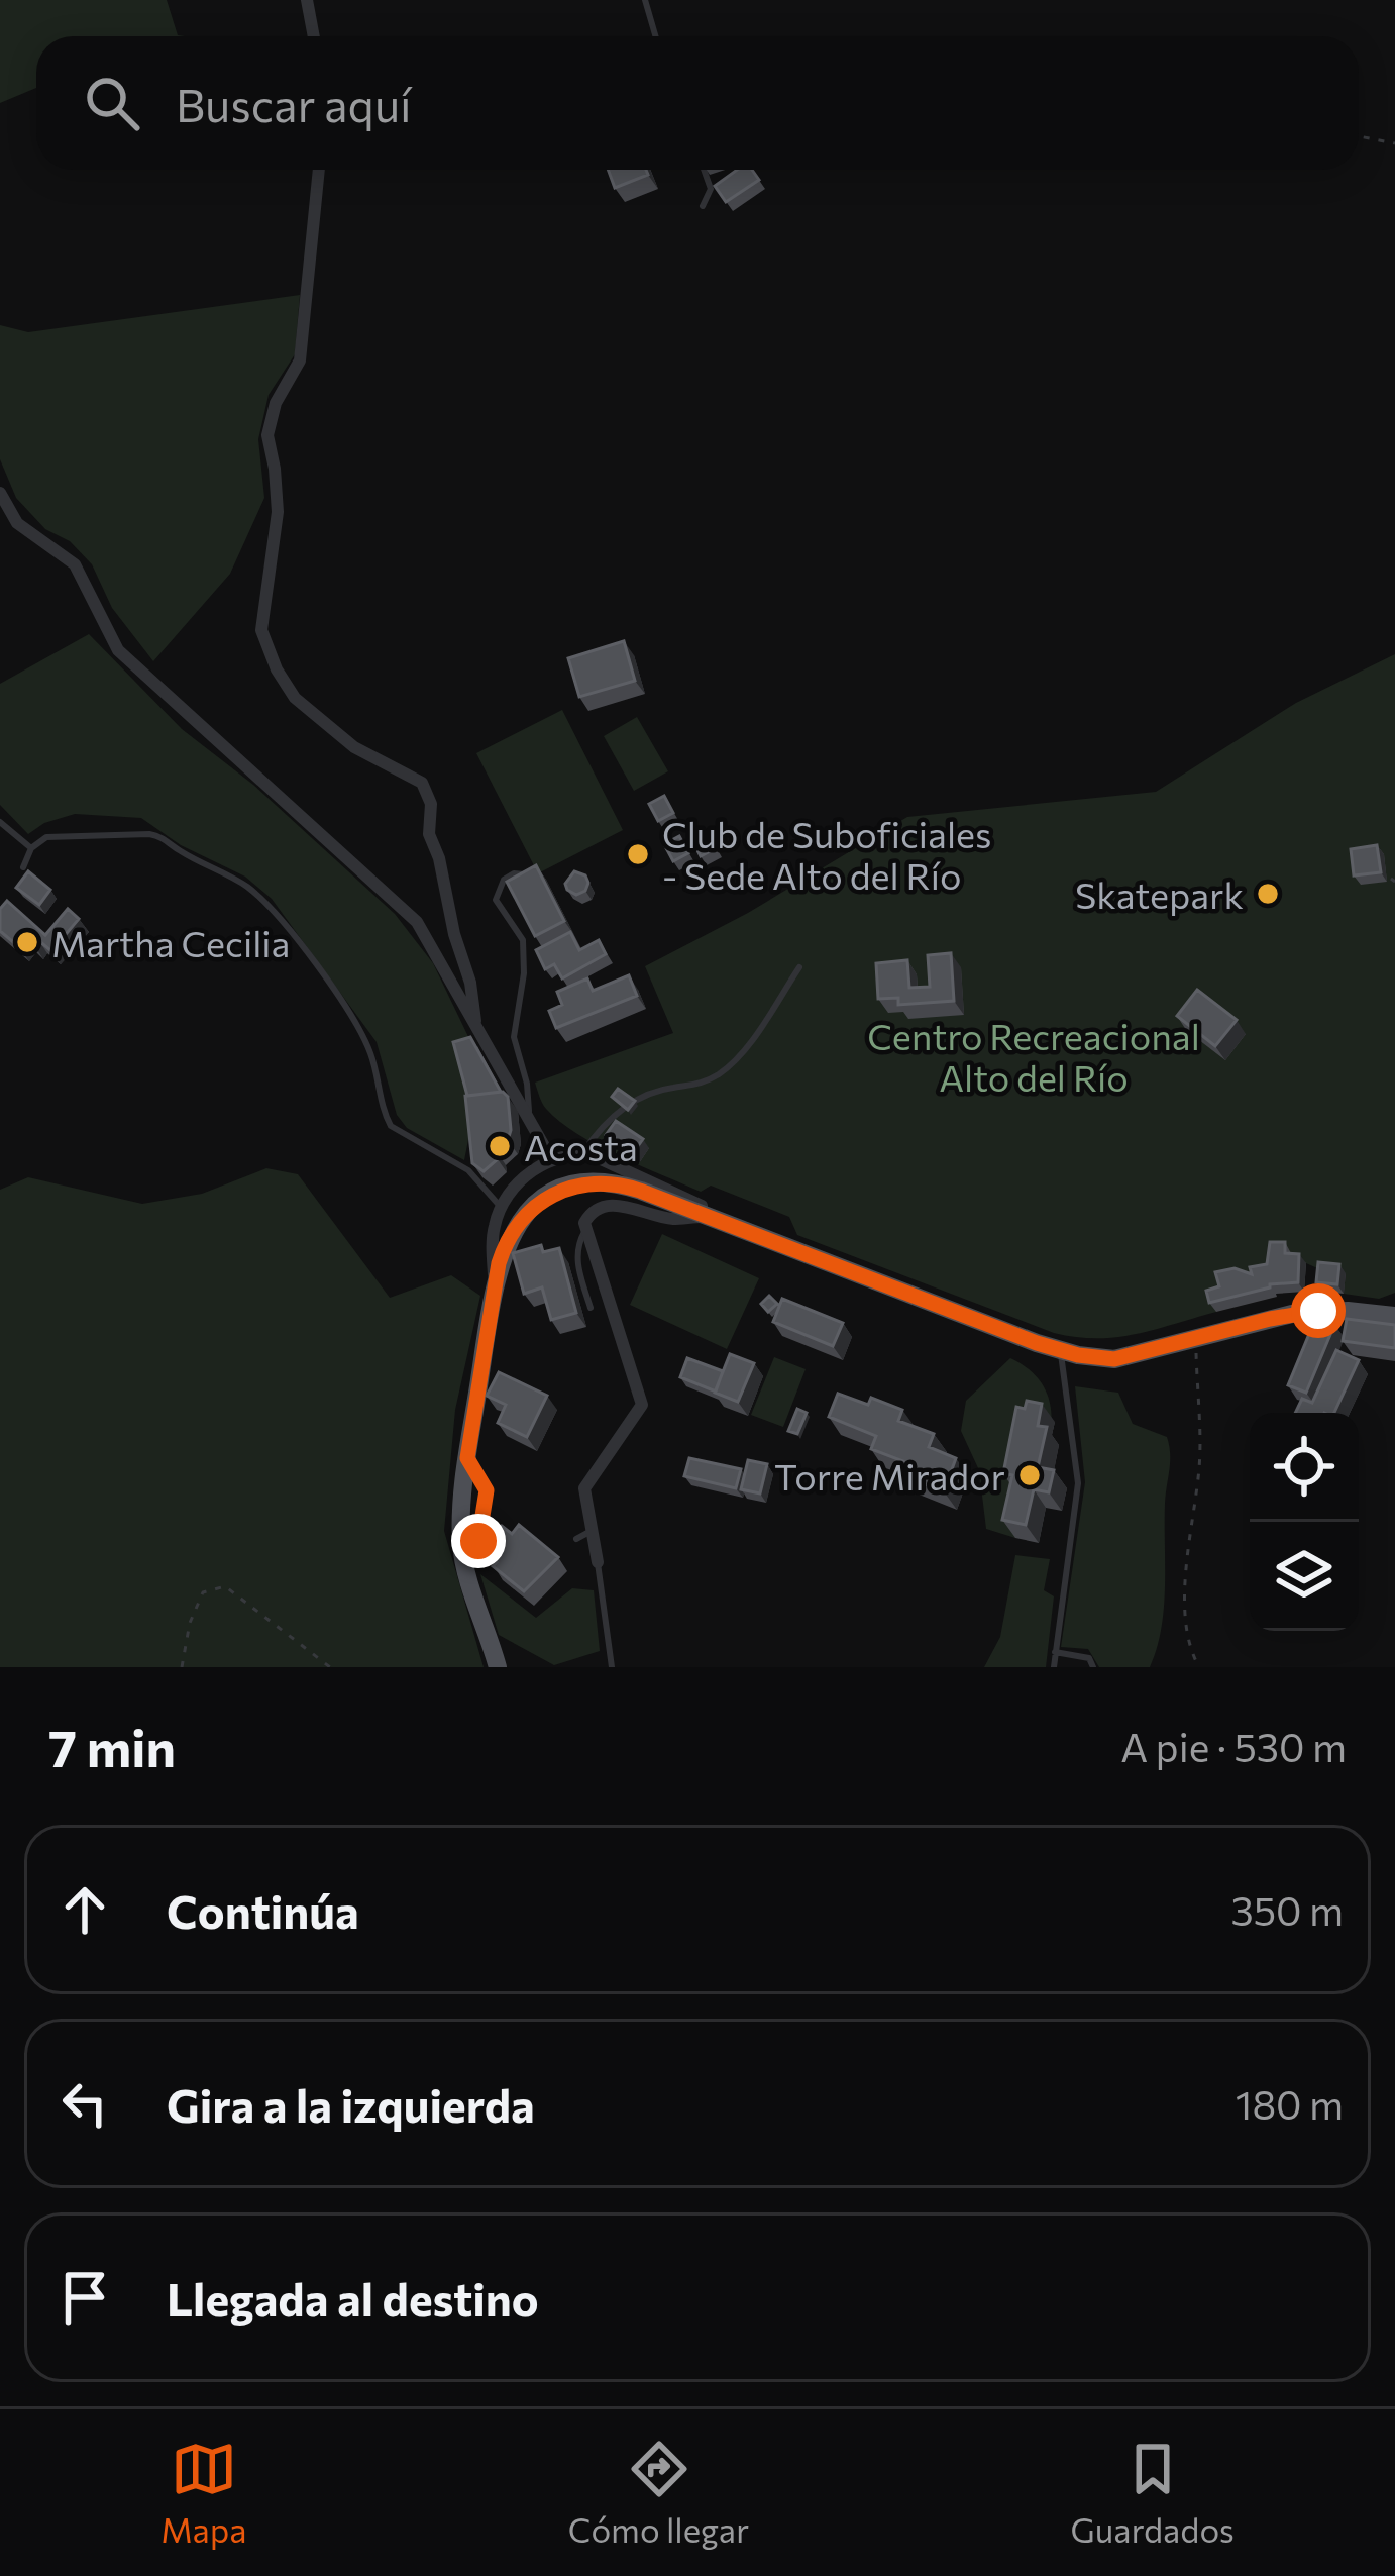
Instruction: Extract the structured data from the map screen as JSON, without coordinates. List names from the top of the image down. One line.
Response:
{"parks":["Centro Recreacional Alto del Río"],"places":["Club de Suboficiales - Sede Alto del Río","Skatepark","Martha Cecilia","Acosta","Torre Mirador"],"page":{"search":"Buscar aquí","heading":["7 min","A pie · 530 m"],"list":[["Continúa","350 m"],["Gira a la izquierda","180 m"],"Llegada al destino"],"nav":["Mapa","Cómo llegar","Guardados"]}}
